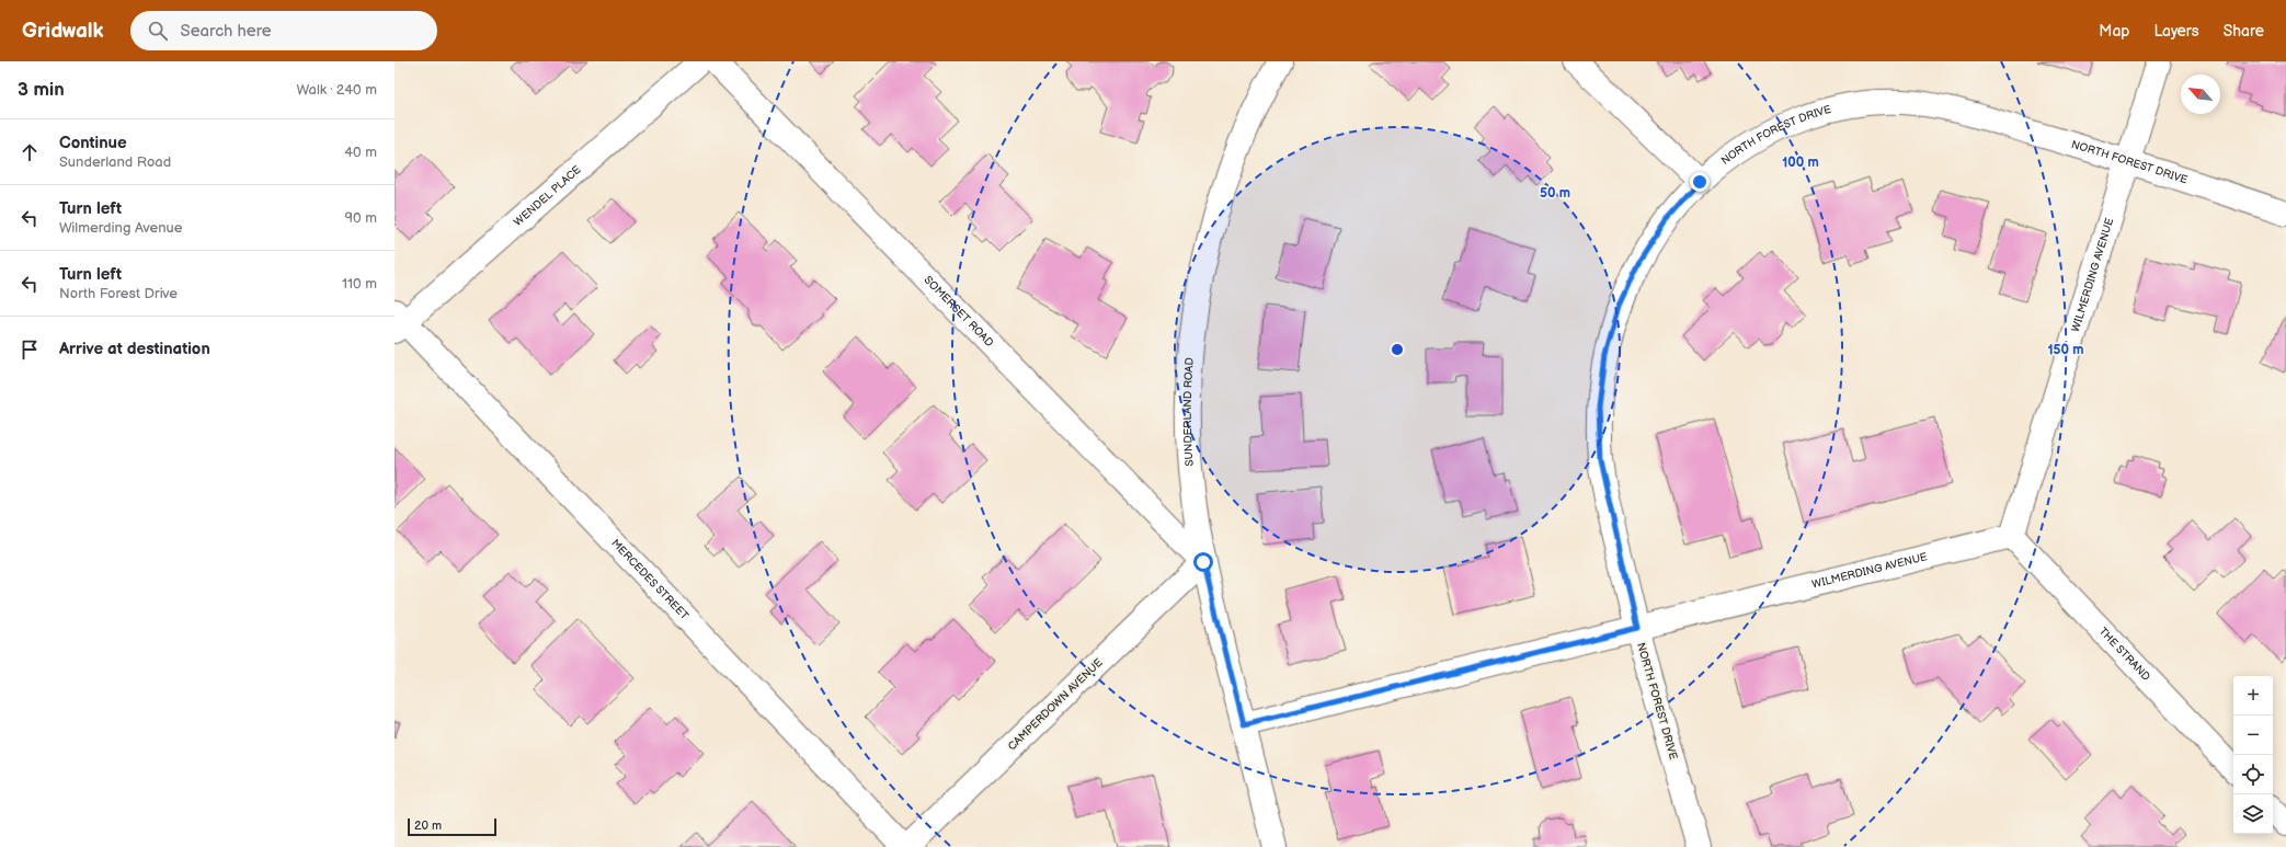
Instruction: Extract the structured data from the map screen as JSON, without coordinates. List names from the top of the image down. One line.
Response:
{"streets":{"street":["NORTH FOREST DRIVE","WENDEL PLACE","WILMERDING AVENUE","SOMERSET ROAD","SUNDERLAND ROAD","MERCEDES STREET","THE STRAND","CAMPERDOWN AVENUE"]},"crossings":[["NORTH FOREST DRIVE","WILMERDING AVENUE"],["WENDEL PLACE","MERCEDES STREET"],["WILMERDING AVENUE","SUNDERLAND ROAD"],["WILMERDING AVENUE","THE STRAND"],["SOMERSET ROAD","SUNDERLAND ROAD"],["SOMERSET ROAD","CAMPERDOWN AVENUE"],["SUNDERLAND ROAD","CAMPERDOWN AVENUE"]],"scale_bar":"20 m","north":"top left","page":{"header":"Gridwalk","search":"Search here","nav":["Map","Layers","Share"],"heading":["3 min","Walk · 240 m"],"list":[["Continue","Sunderland Road","40 m"],["Turn left","Wilmerding Avenue","90 m"],["Turn left","North Forest Drive","110 m"],"Arrive at destination"],"map_buttons":["+","−"],"scale":"20 m"},"rings":["100 m","50 m","150 m"]}
